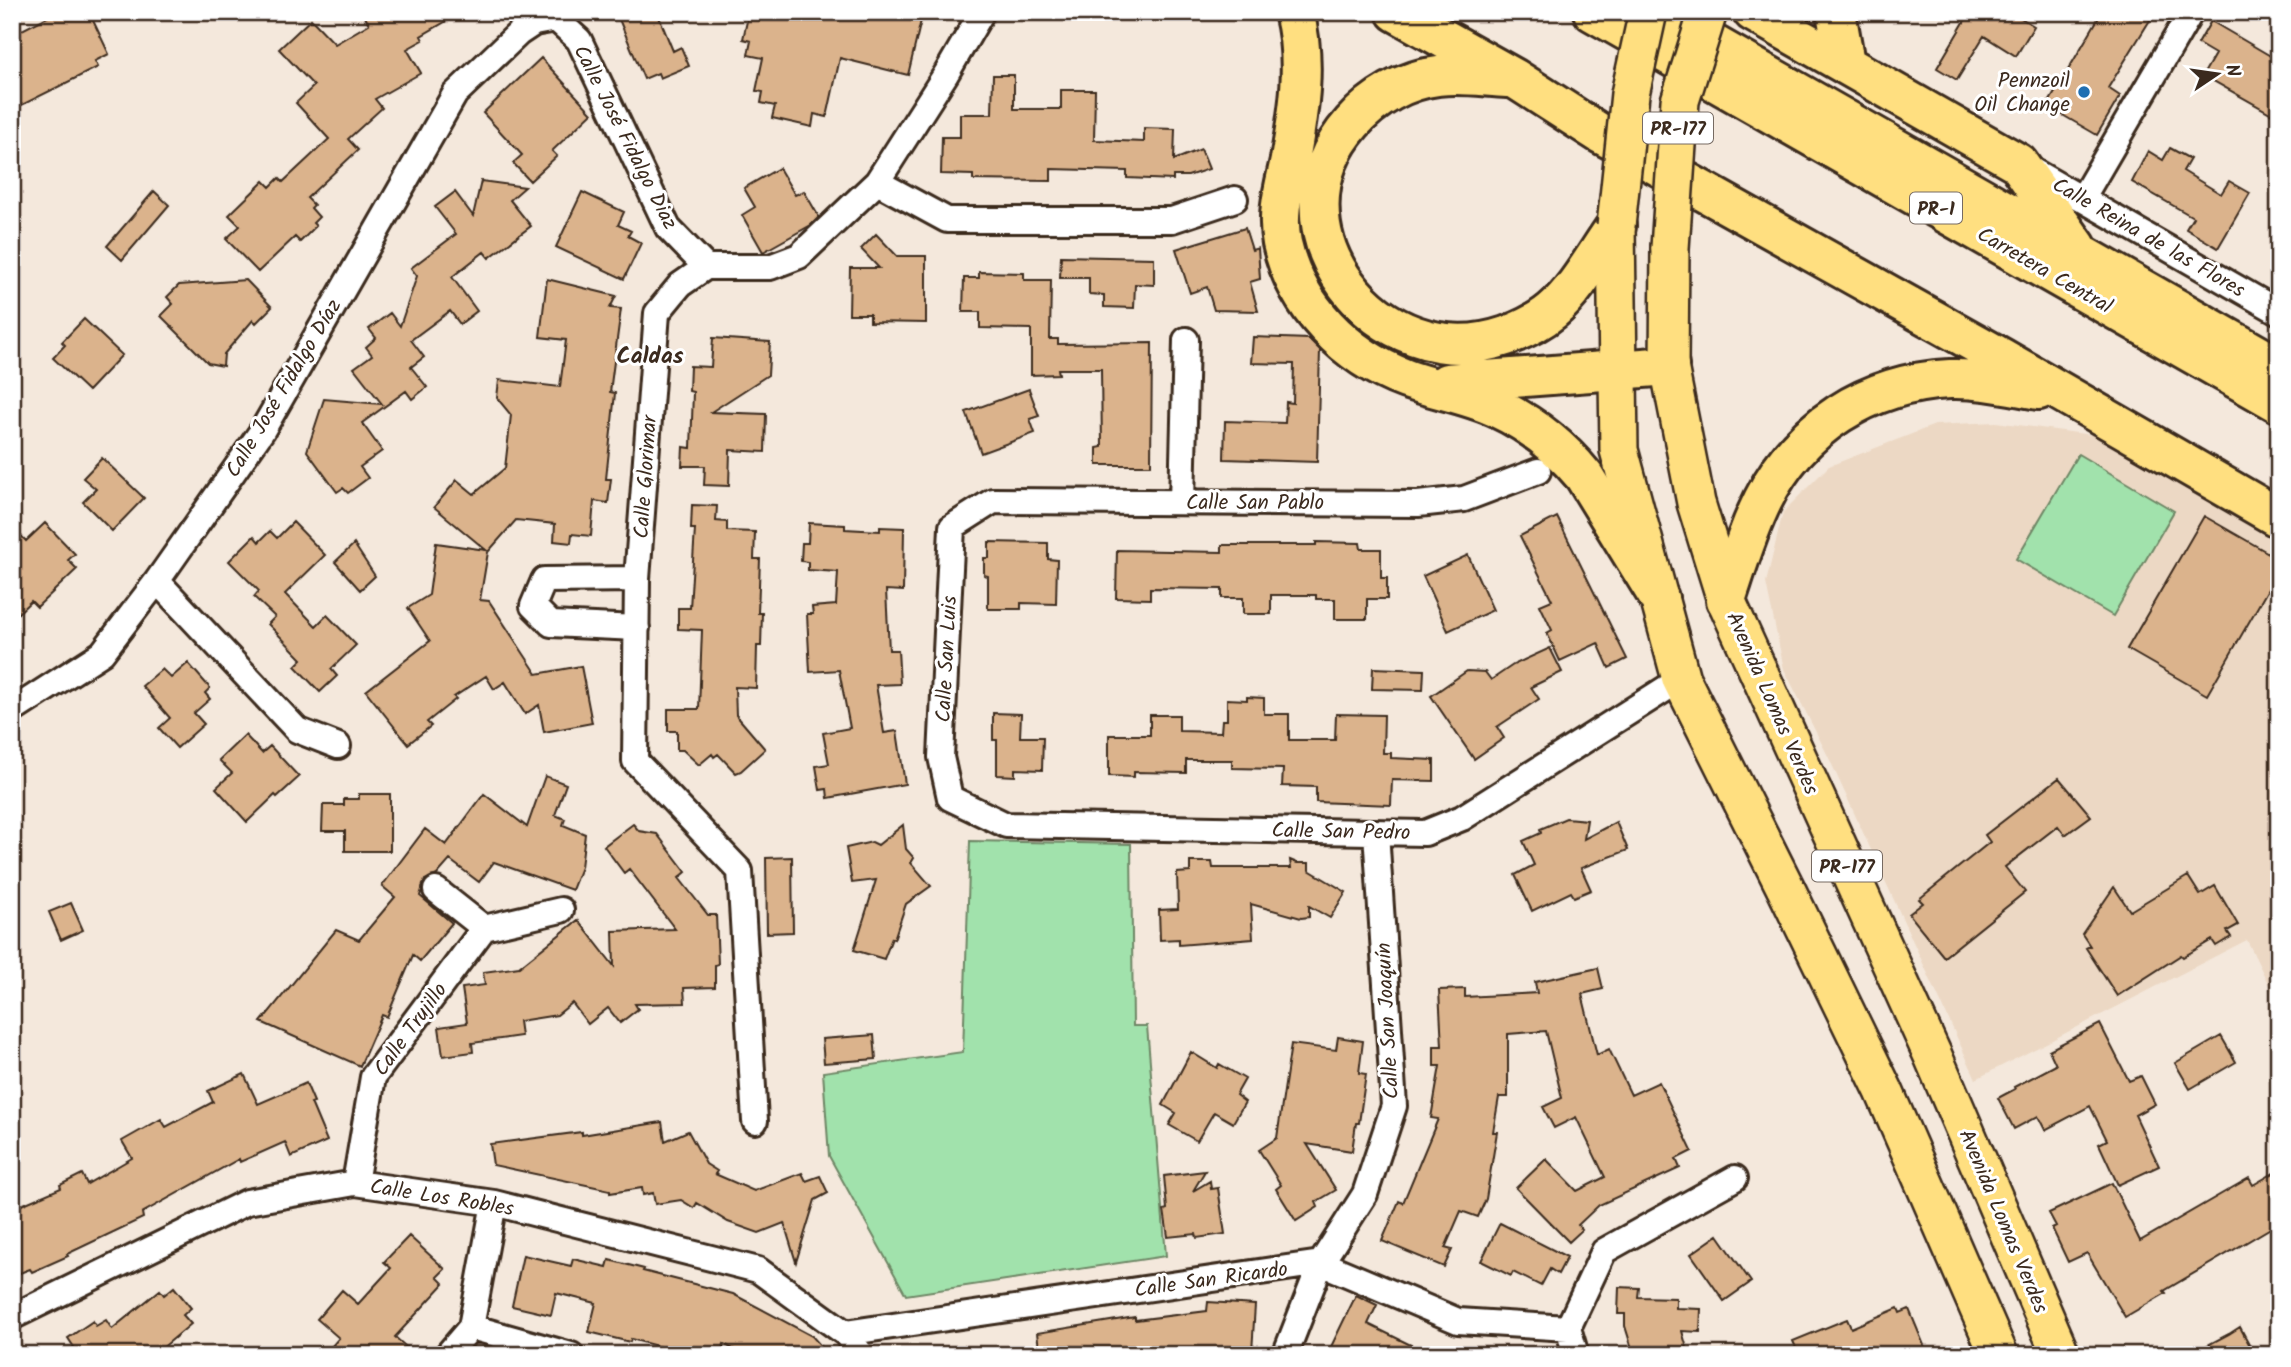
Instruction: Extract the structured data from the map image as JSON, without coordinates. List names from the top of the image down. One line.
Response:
{"streets":{"highway":["PR-1","Carretera Central"],"main road":["PR-177","Avenida Lomas Verdes"],"street":["Calle José Fidalgo Diaz","Calle Reina de las Flores","Calle José Fidalgo Díaz","Calle Glorimar","Calle San Pablo","Calle San Luis","Calle San Pedro","Calle San Joaquín","Calle Trujillo","Calle Los Robles","Calle San Ricardo"]},"crossings":[["PR-177","Calle San Pedro"],["Calle José Fidalgo Diaz","Calle José Fidalgo Díaz"],["Calle José Fidalgo Diaz","Calle Glorimar"],["Calle San Pablo","Calle San Luis"],["Calle San Luis","Calle San Pedro"],["Calle San Pedro","Calle San Joaquín"],["Calle San Joaquín","Calle San Ricardo"],["Calle Trujillo","Calle Los Robles"],["Calle Los Robles","Calle San Ricardo"]],"districts":["Caldas"],"places":["Pennzoil Oil Change"],"north":"right"}
